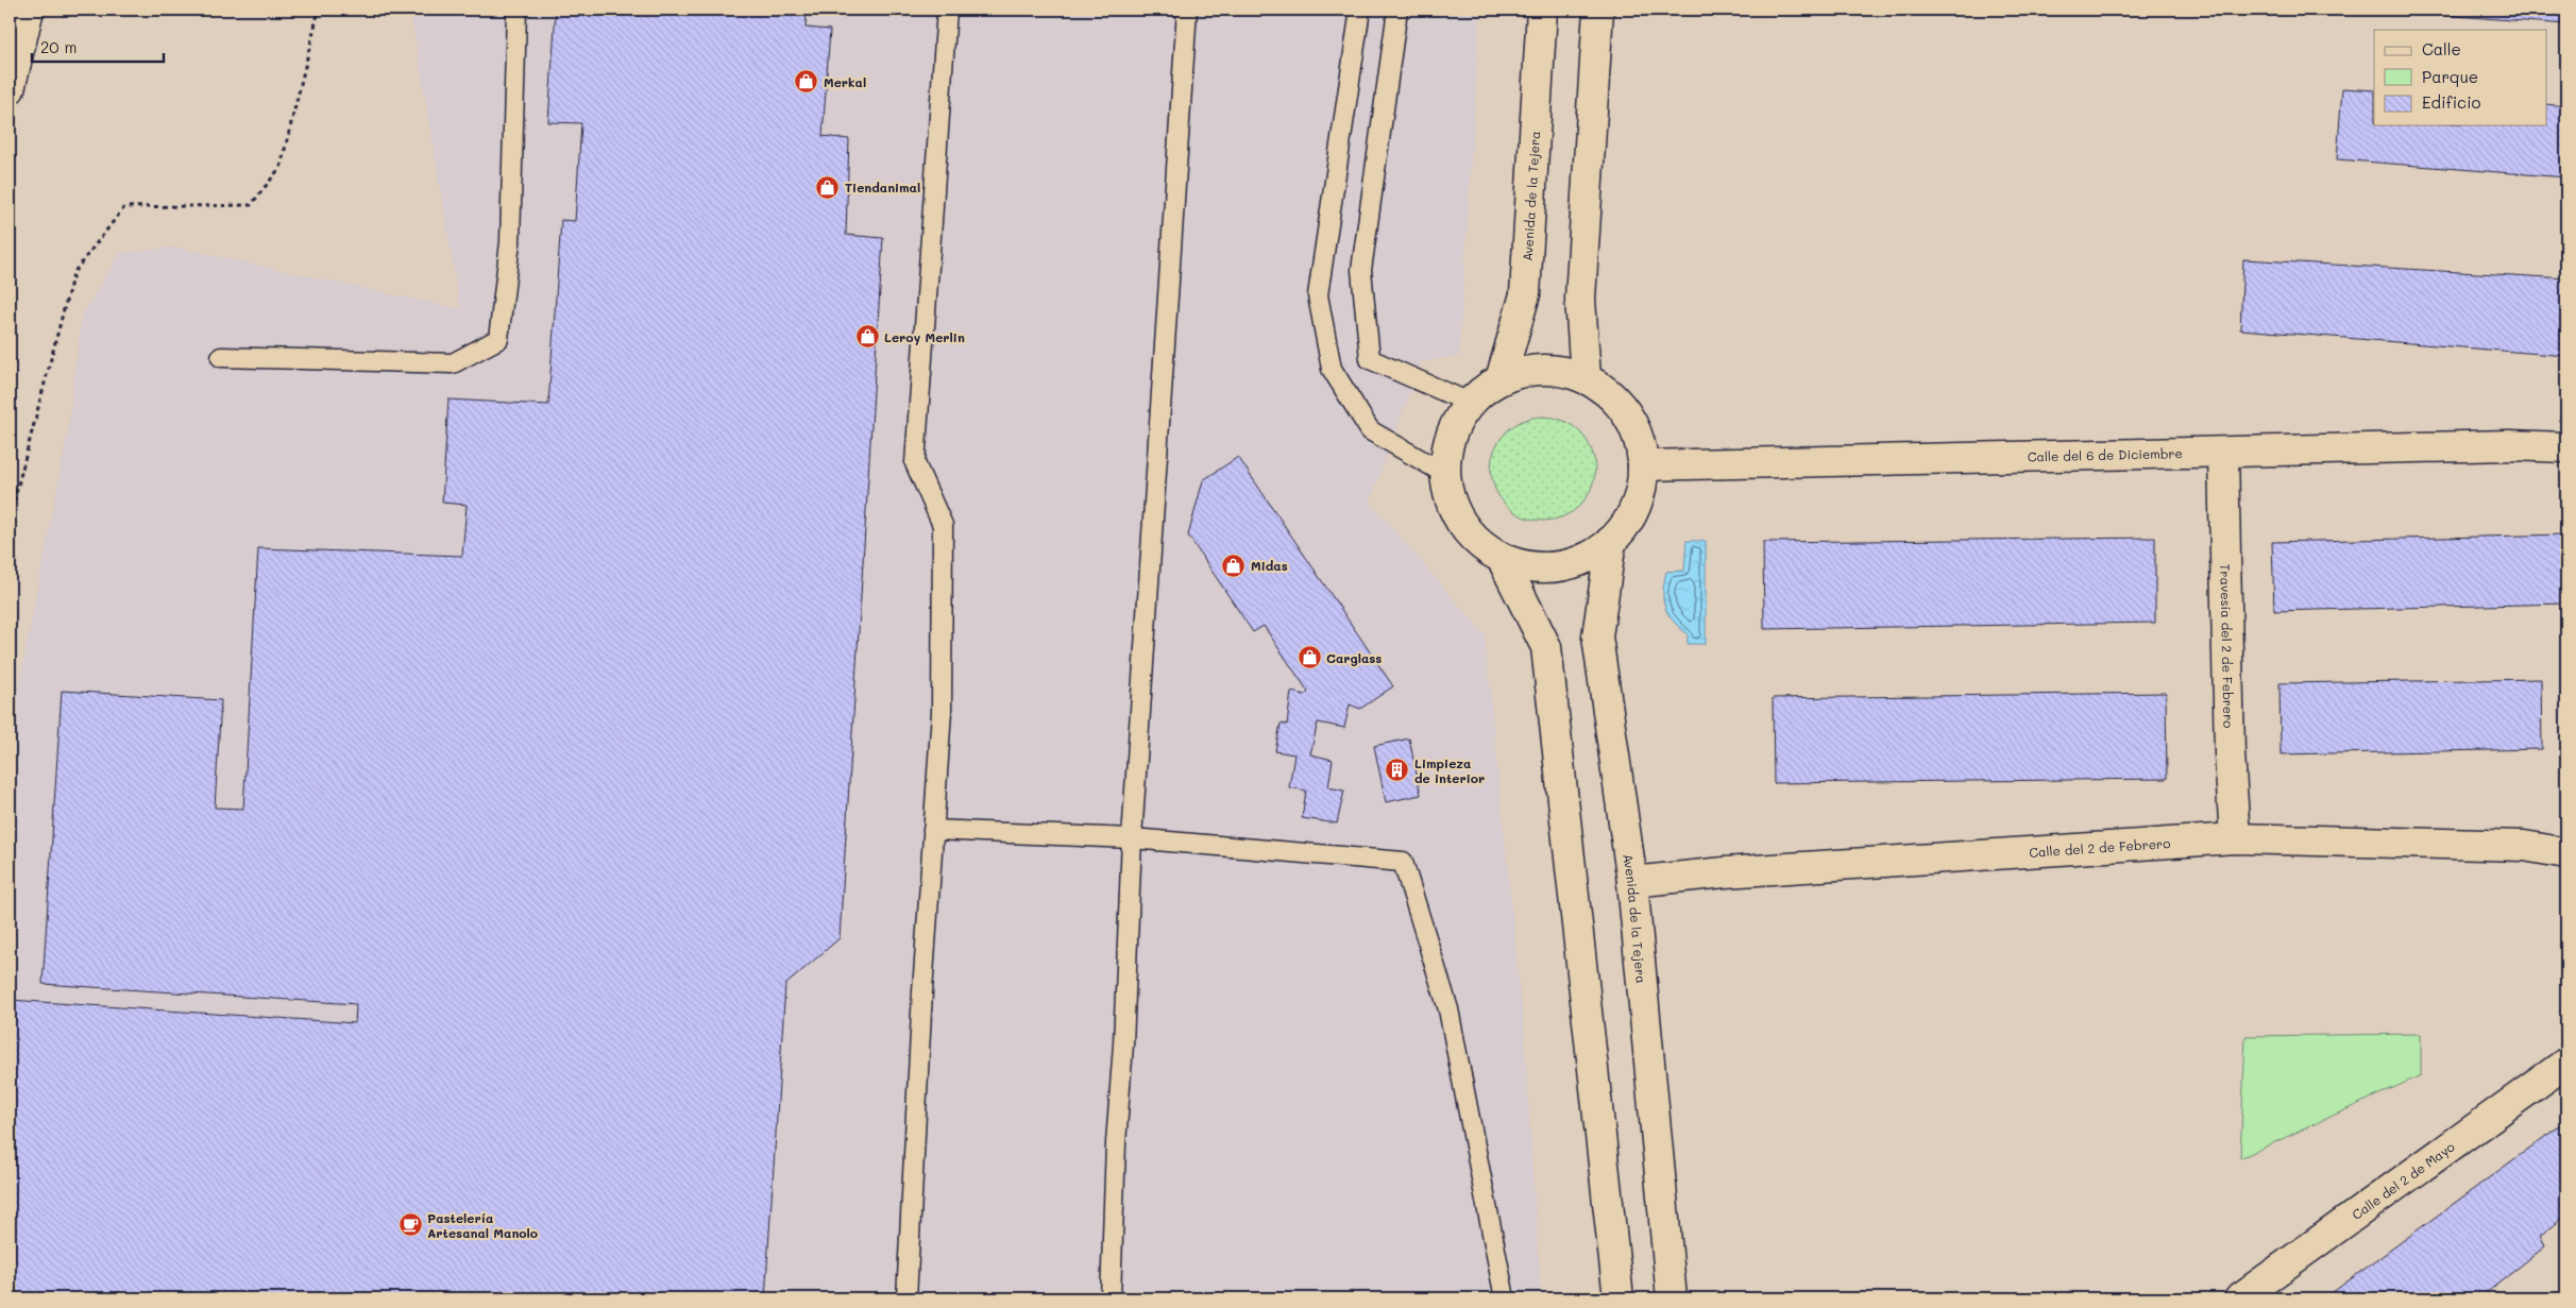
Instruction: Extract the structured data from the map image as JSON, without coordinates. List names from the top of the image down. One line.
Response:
{"streets":{"street":["Avenida de la Tejera","Calle del 6 de Diciembre","Travesía del 2 de Febrero","Calle del 2 de Febrero","Calle del 2 de Mayo"]},"crossings":[["Avenida de la Tejera","Calle del 2 de Febrero"],["Calle del 6 de Diciembre","Travesía del 2 de Febrero"],["Travesía del 2 de Febrero","Calle del 2 de Febrero"]],"places":{"shop":["Merkal","Tiendanimal","Leroy Merlin","Midas","Carglass"],"building":["Limpieza de interior"],"cafe":["Pastelería Artesanal Manolo"]},"legend":["Calle","Parque","Edificio"],"scale_bar":"20 m"}
